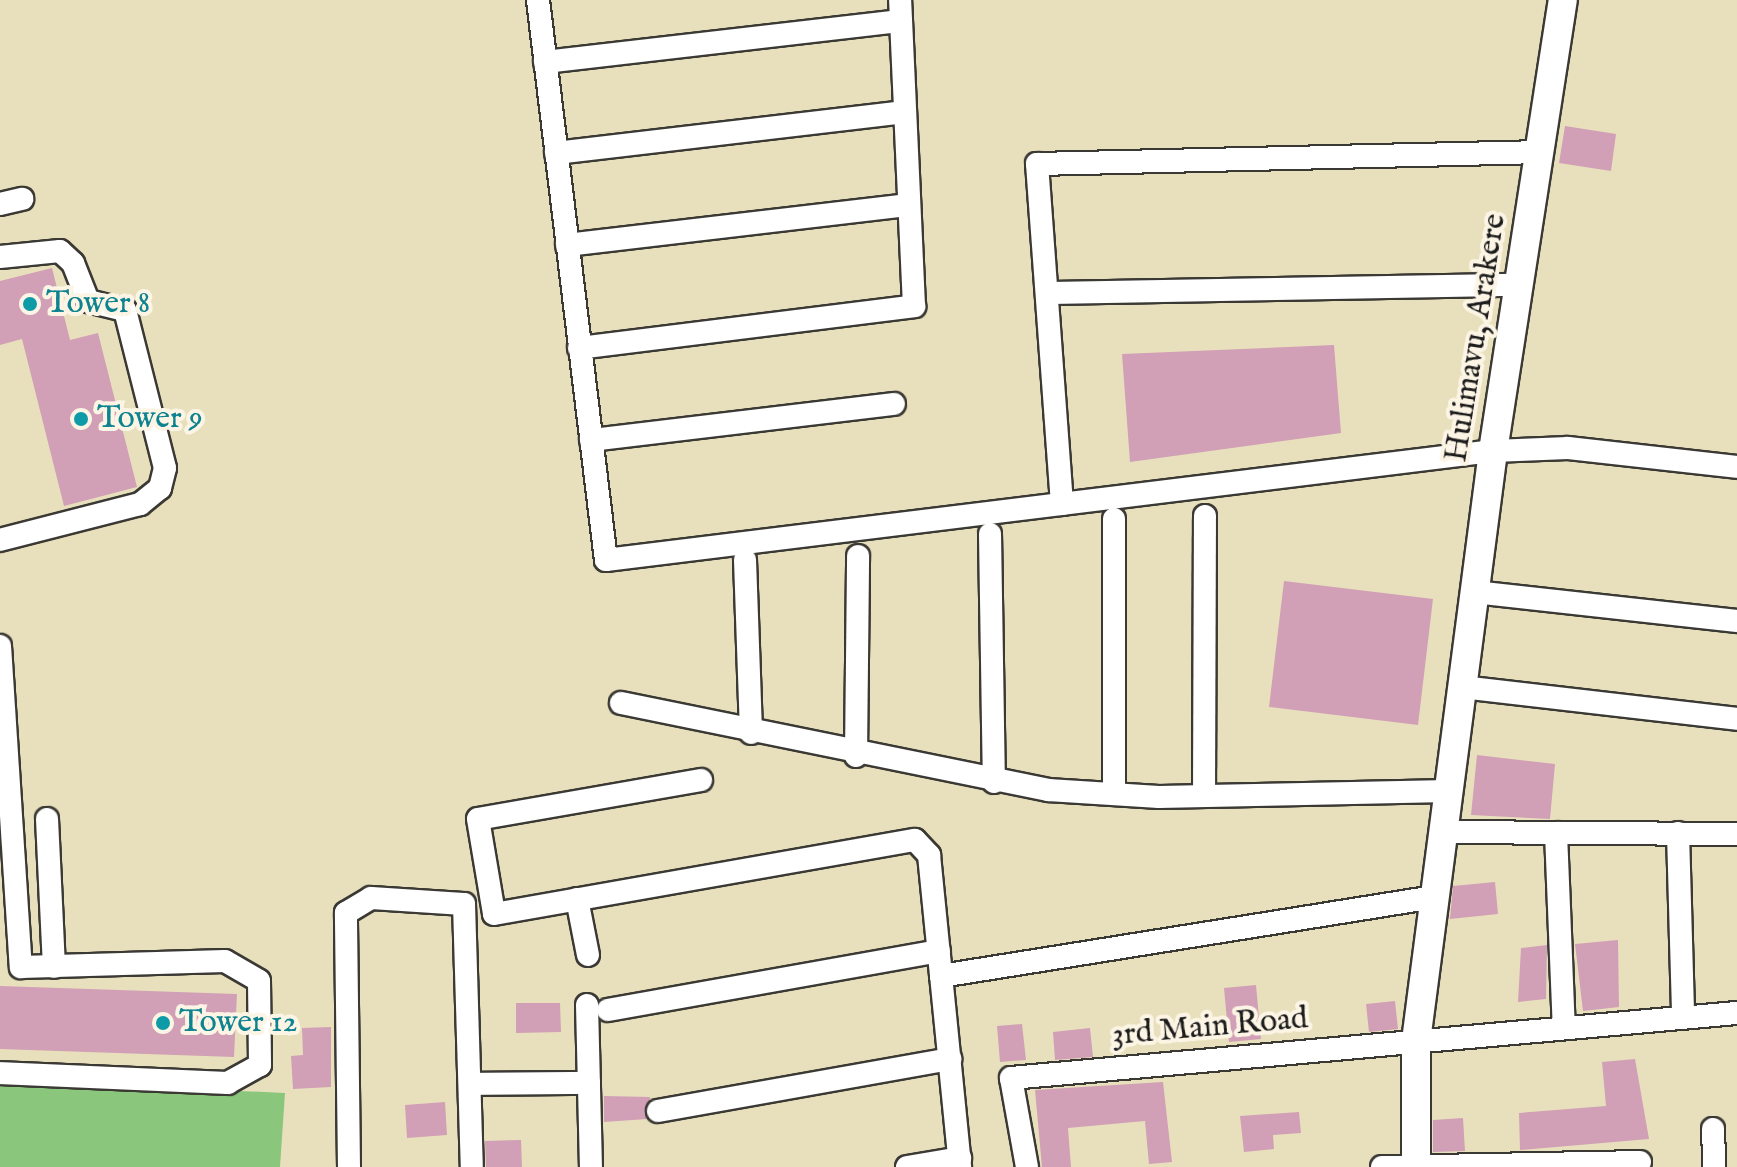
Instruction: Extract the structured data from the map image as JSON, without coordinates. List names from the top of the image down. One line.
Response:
{"streets":{"street":["Hulimavu, Arakere","3rd Main Road"]},"crossings":[["Hulimavu, Arakere","3rd Main Road"]],"places":["Tower 8","Tower 9","Tower 12"]}
